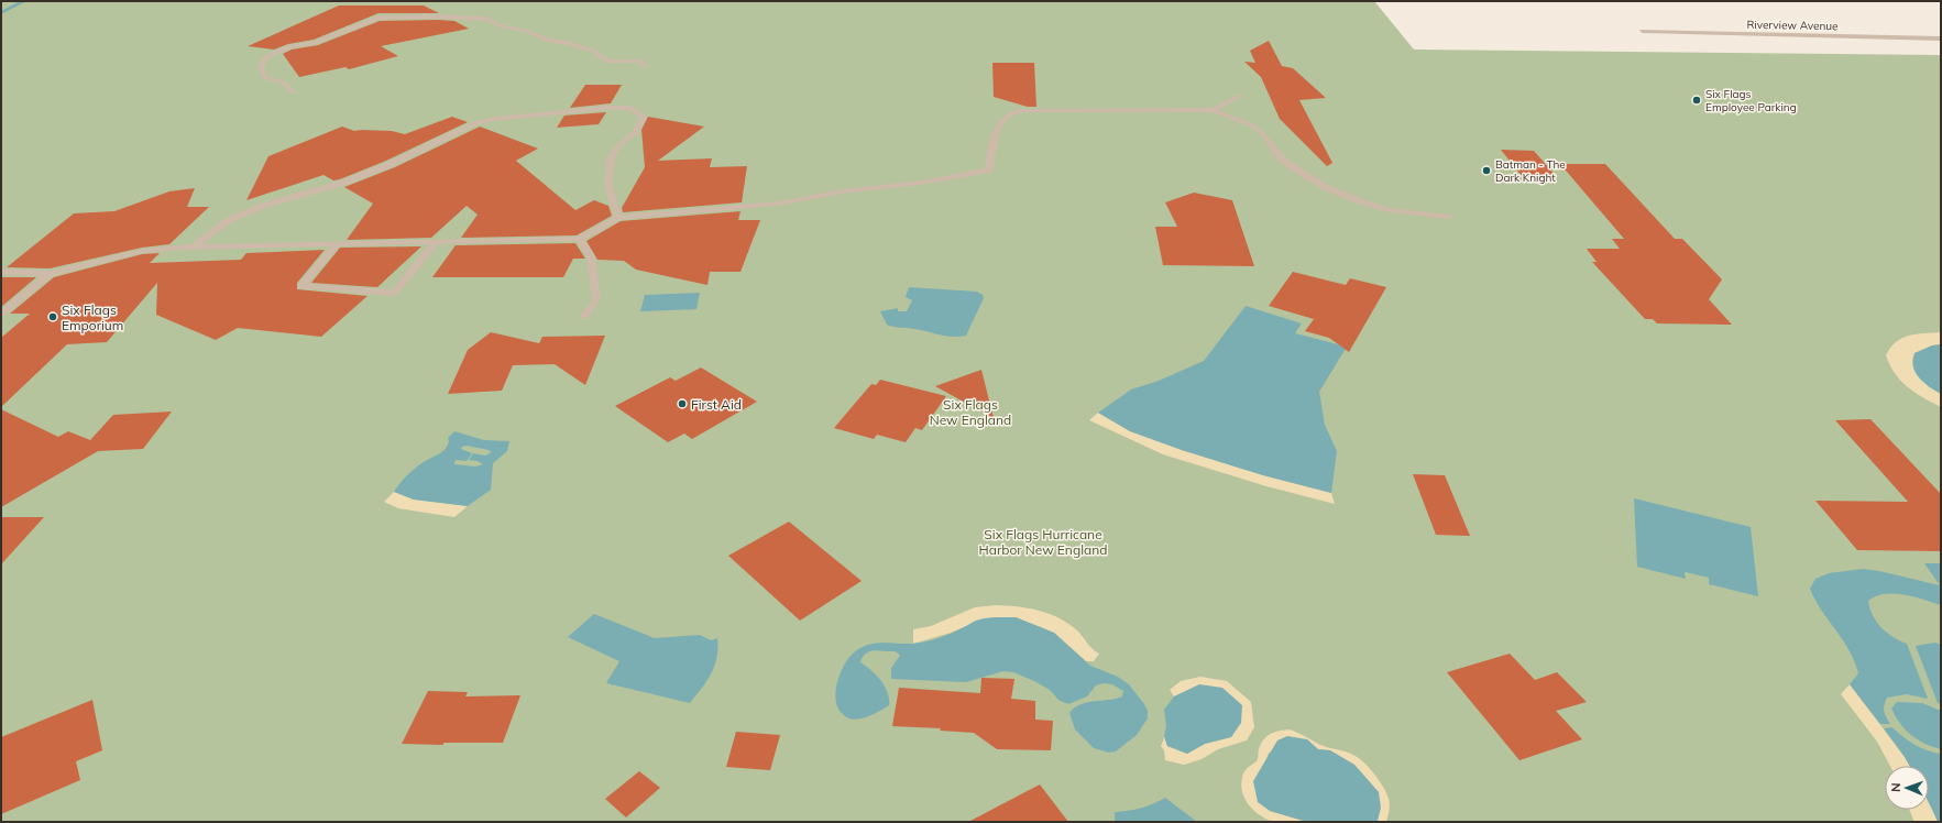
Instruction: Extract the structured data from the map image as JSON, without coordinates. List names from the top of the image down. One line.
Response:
{"streets":{"street":["Riverview Avenue"]},"parks":["Six Flags New England","Six Flags Hurricane Harbor New England"],"places":["Six Flags Employee Parking","Batman - The Dark Knight","Six Flags Emporium","First Aid"],"north":"left"}
